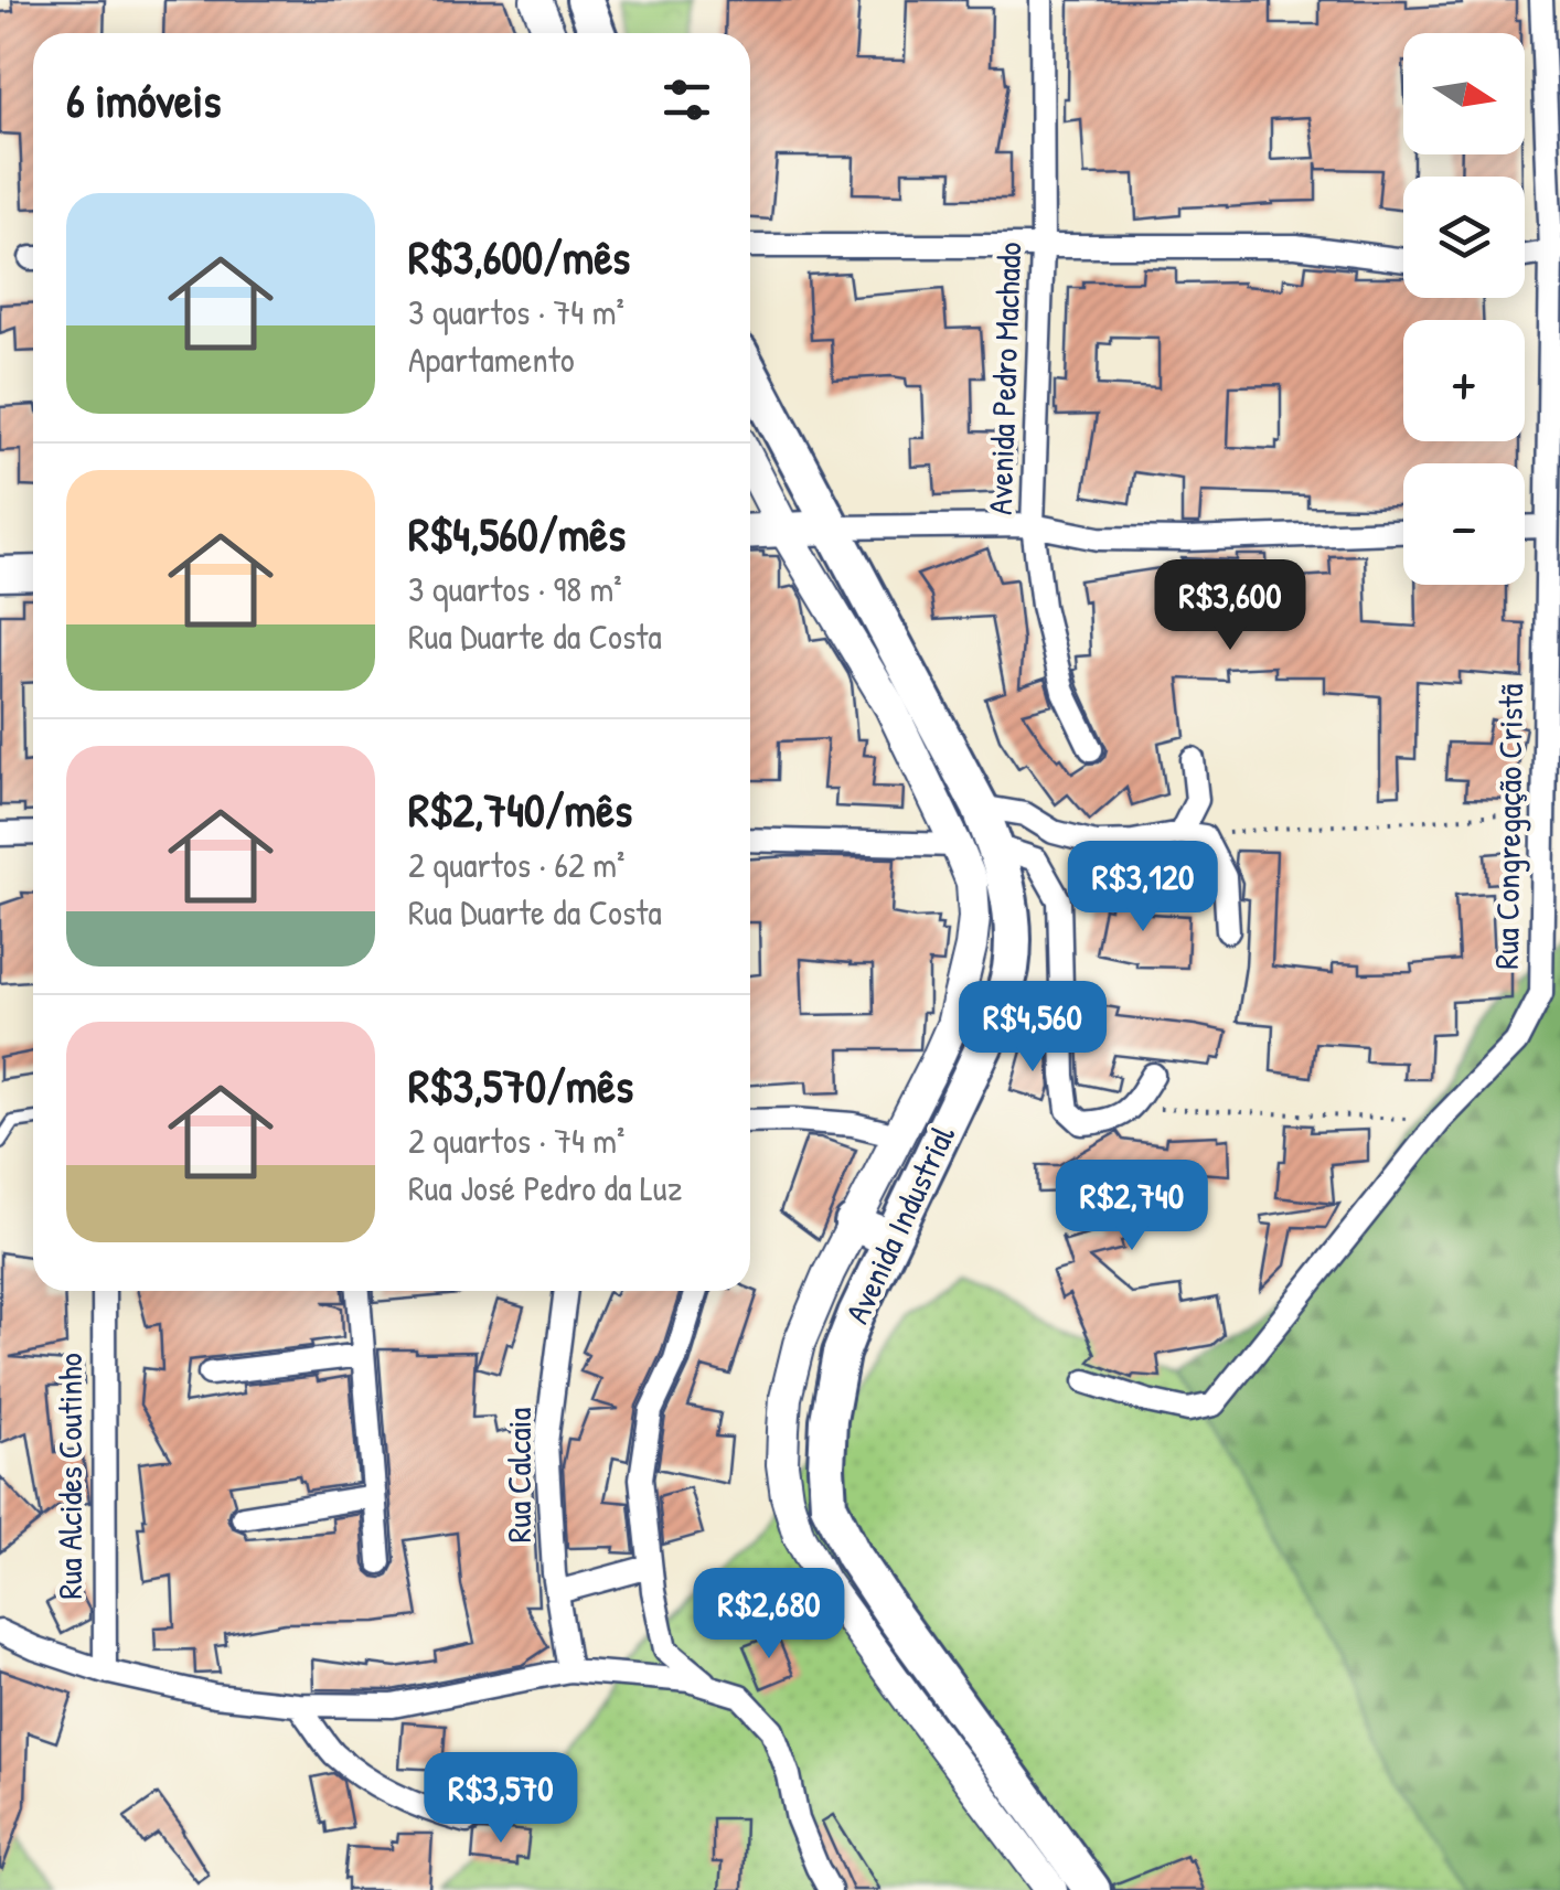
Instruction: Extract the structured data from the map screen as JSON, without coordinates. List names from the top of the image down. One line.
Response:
{"streets":{"main road":["Avenida Industrial"],"street":["Avenida Pedro Machado","Rua Congregação Cristã","Rua Calcaia","Rua Alcides Coutinho"]},"north":"right","page":{"map_buttons":["+","−"],"heading":"6 imóveis","list":[{"name":"R$3,600/mês","note":"3 quartos · 74 m² · Apartamento"},{"name":"R$4,560/mês","note":"3 quartos · 98 m² · Rua Duarte da Costa"},{"name":"R$2,740/mês","note":"2 quartos · 62 m² · Rua Duarte da Costa"},{"name":"R$3,570/mês","note":"2 quartos · 74 m² · Rua José Pedro da Luz"}],"price":["R$3,600","R$3,120","R$4,560","R$2,740","R$2,680","R$3,570"]}}
